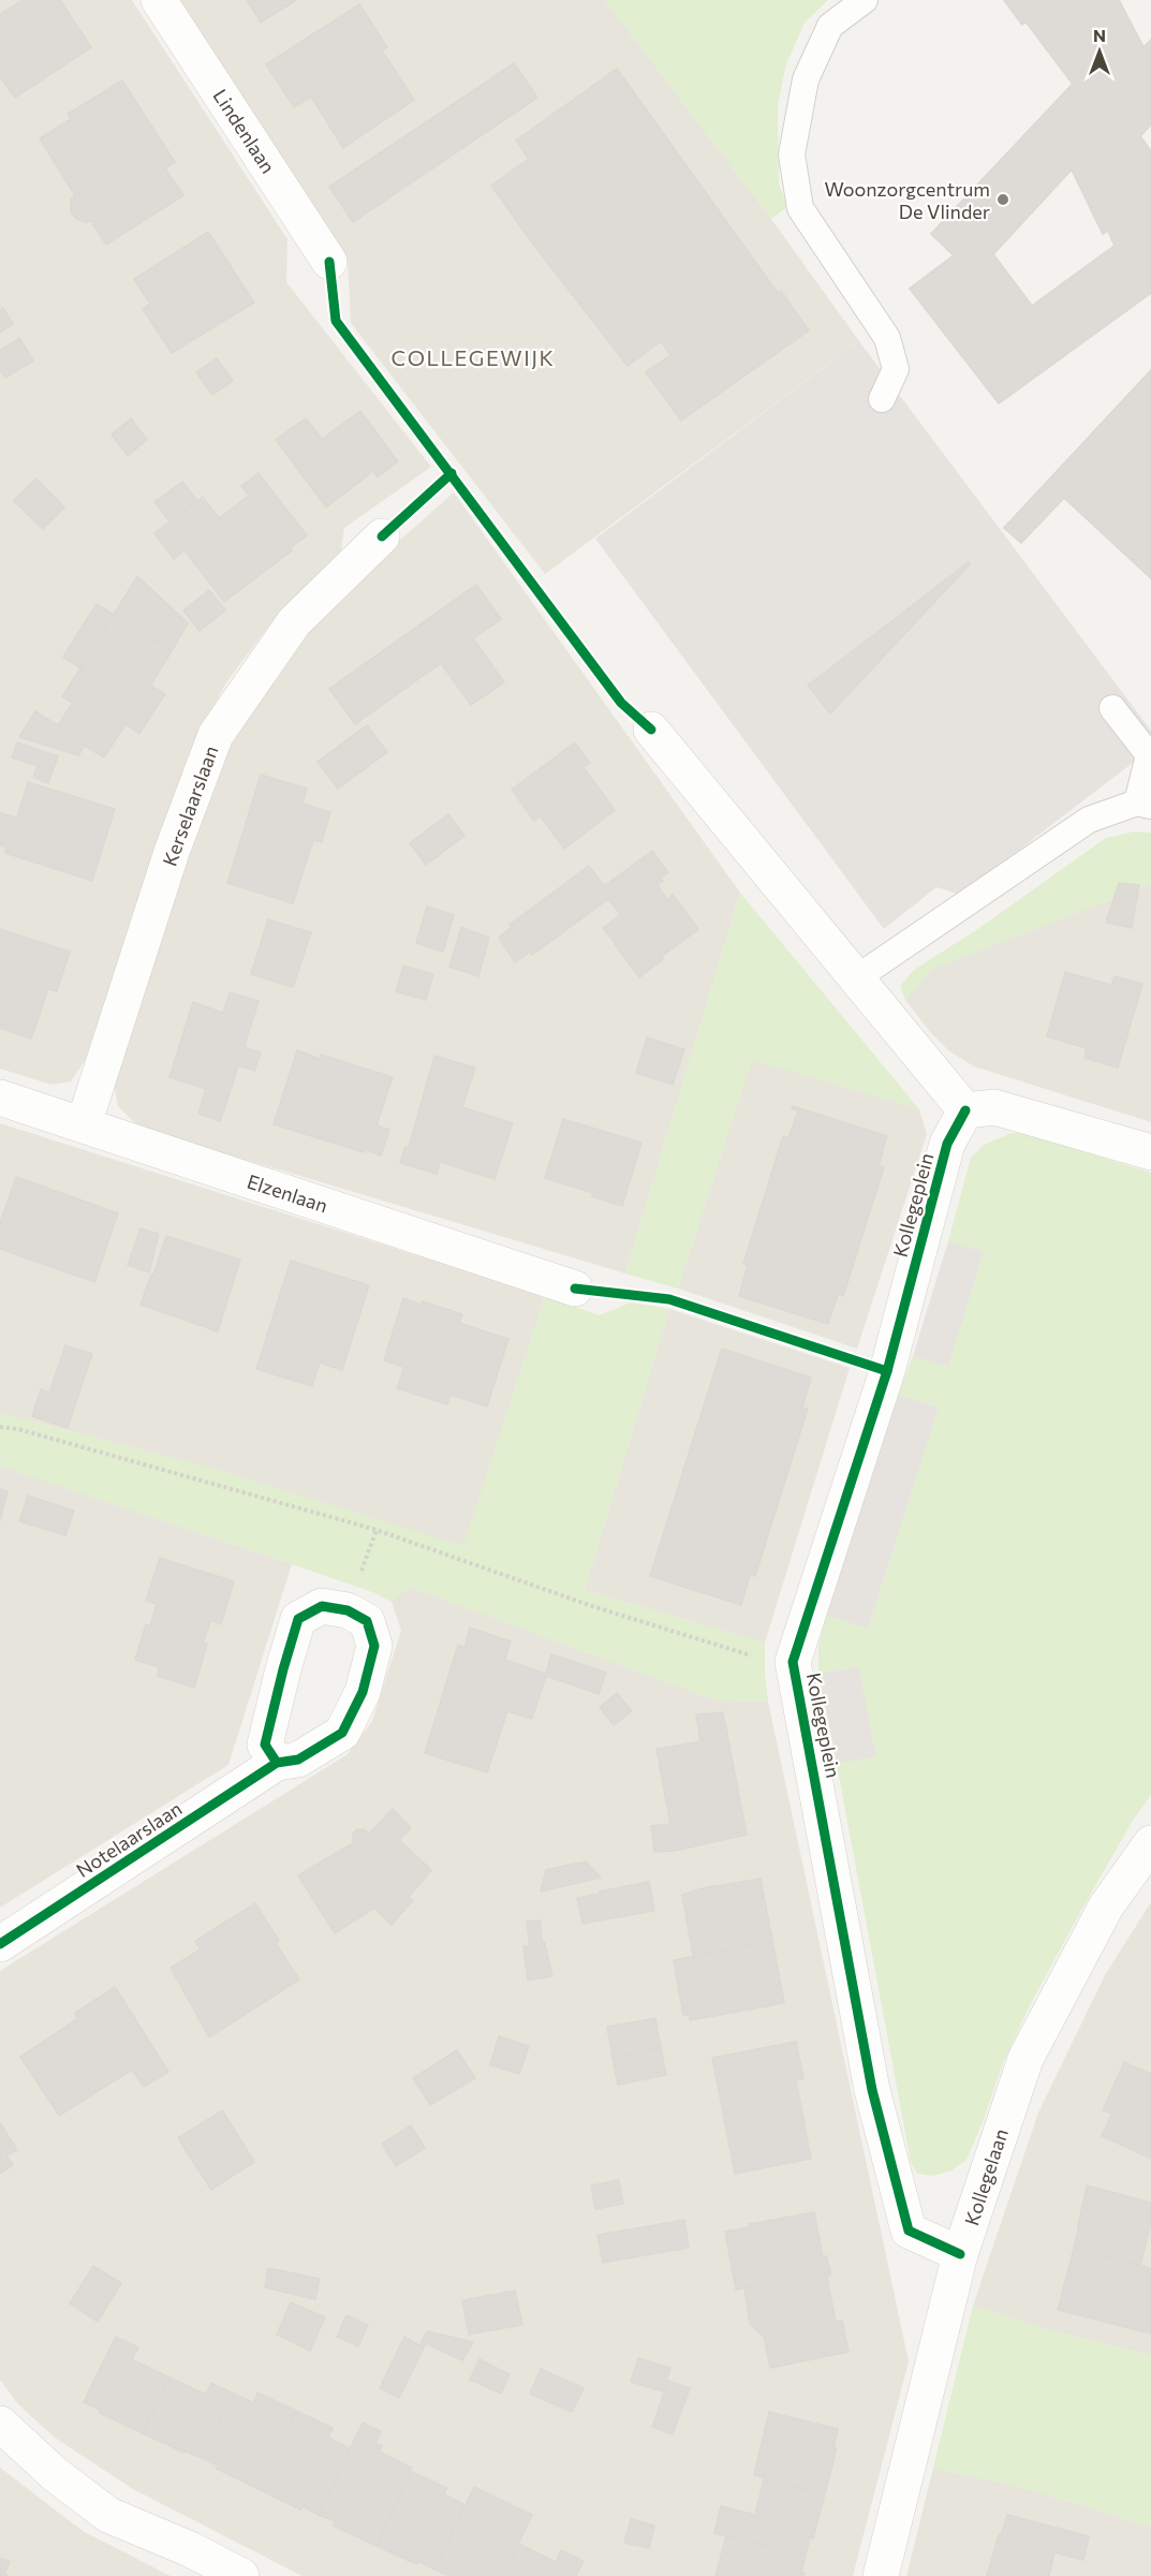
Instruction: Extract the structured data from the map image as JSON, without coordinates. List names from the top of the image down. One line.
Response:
{"streets":{"street":["Lindenlaan","Kerselaarslaan","Elzenlaan","Kollegeplein","Notelaarslaan","Kollegelaan"]},"crossings":[["Kerselaarslaan","Elzenlaan"],["Kollegeplein","Kollegelaan"]],"districts":["COLLEGEWIJK"],"places":["Woonzorgcentrum De Vlinder"],"north":"top"}
